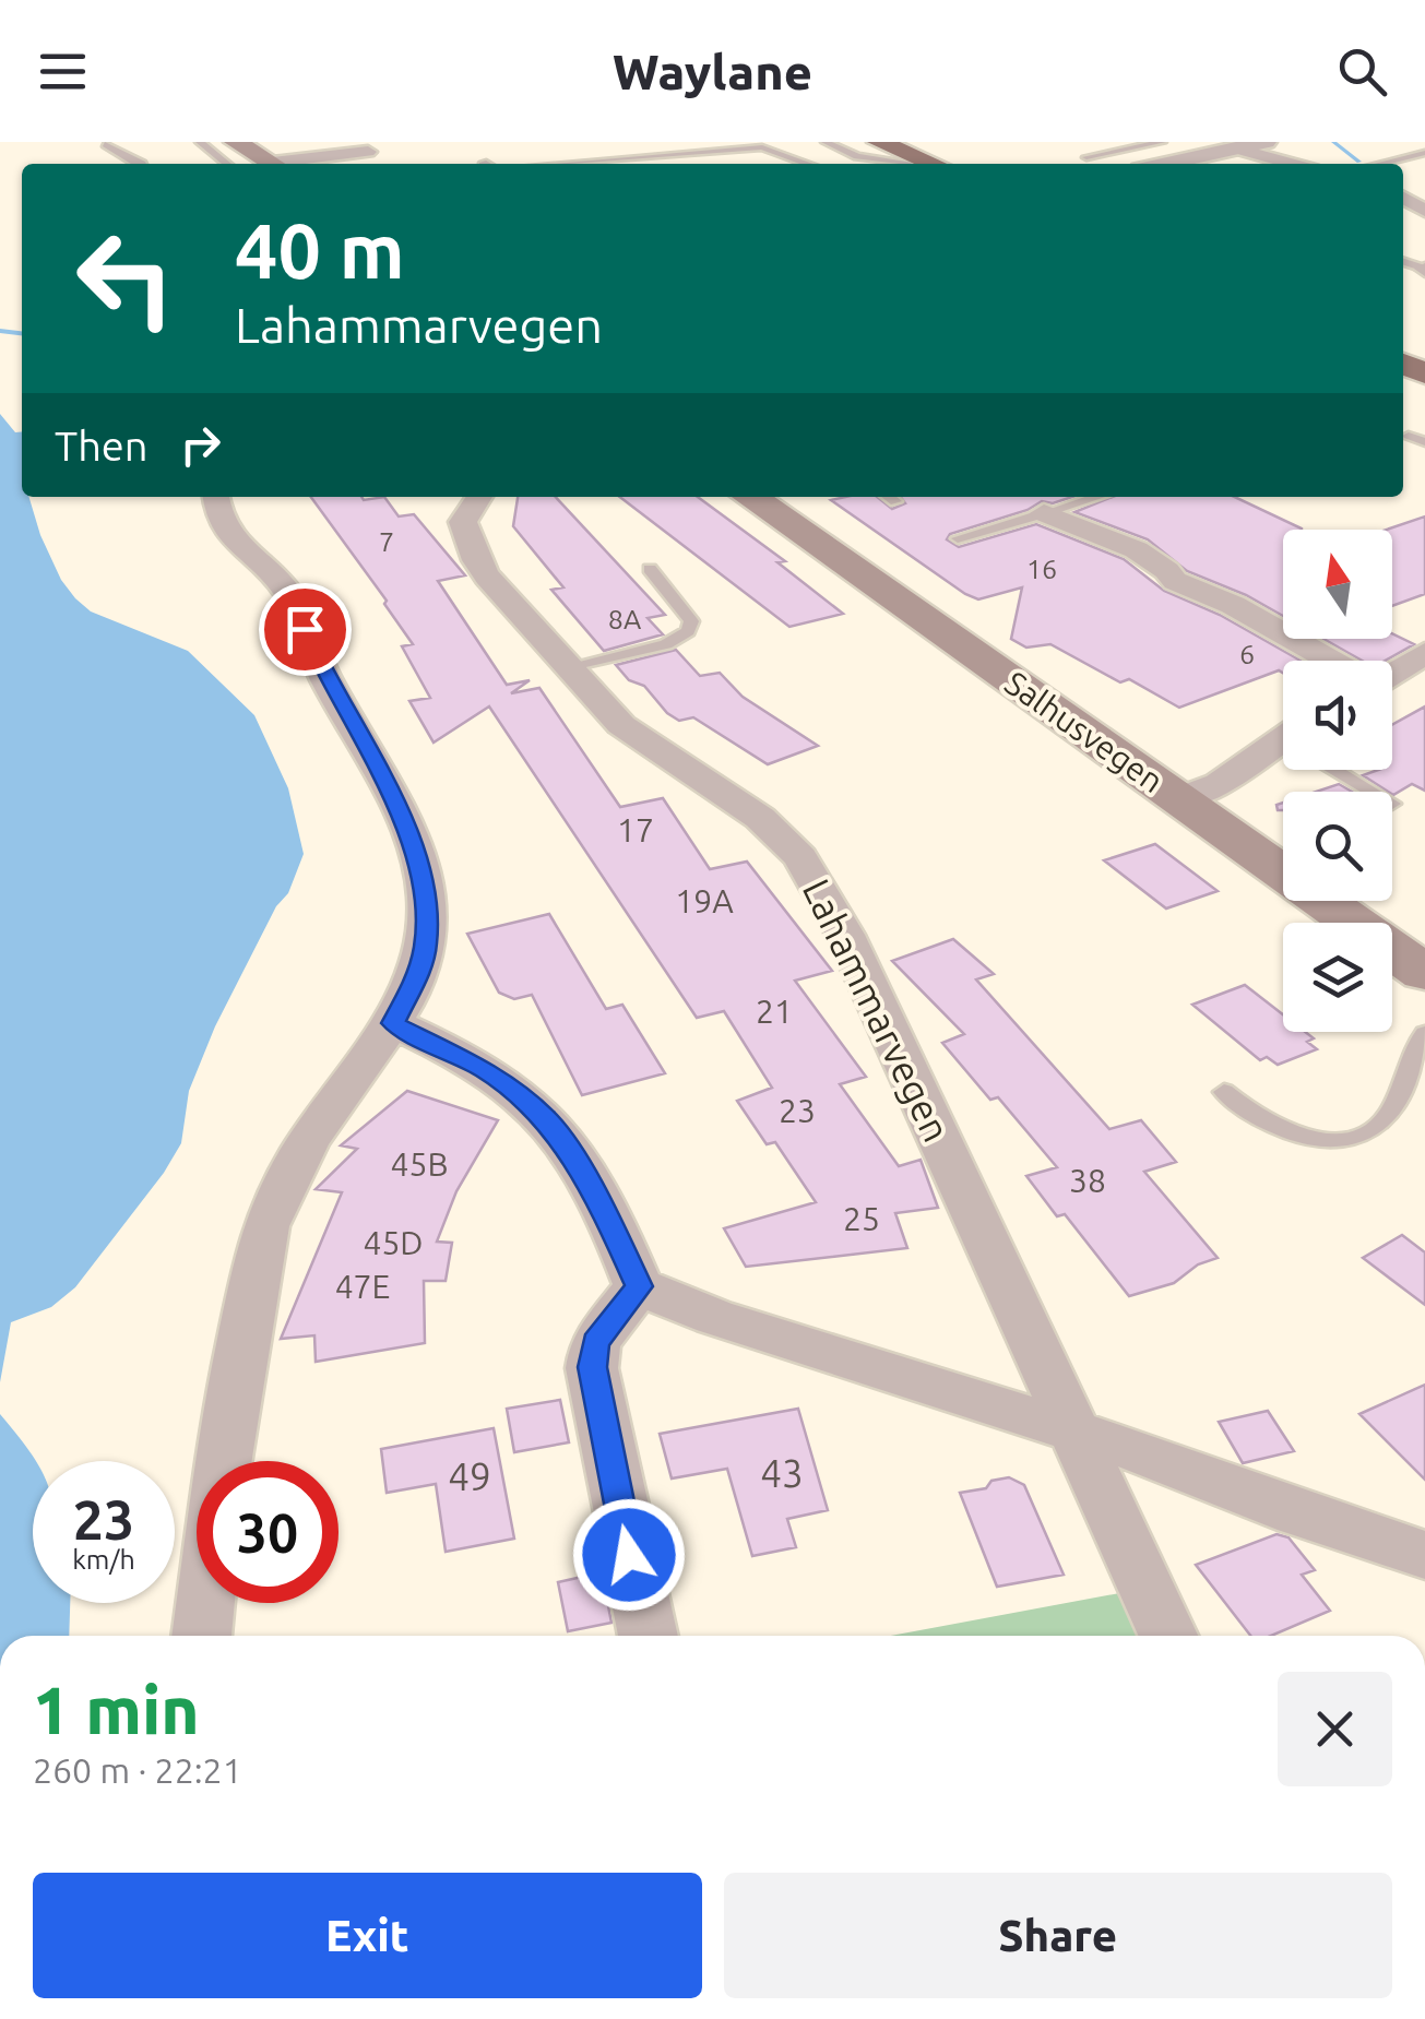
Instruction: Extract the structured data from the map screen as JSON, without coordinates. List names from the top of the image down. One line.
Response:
{"streets":{"main road":["Salhusvegen"],"street":["Lahammarvegen"]},"house_numbers":["7","16","8A","6","17","19A","21","23","45B","38","25","45D","47E","43","49"],"north":"top","page":{"header":"Waylane","turn":["40 m","Lahammarvegen"],"then":"Then","speed":"23 km/h","limit":"30","heading":["1 min","260 m · 22:21"],"buttons":["Exit","Share"]}}
